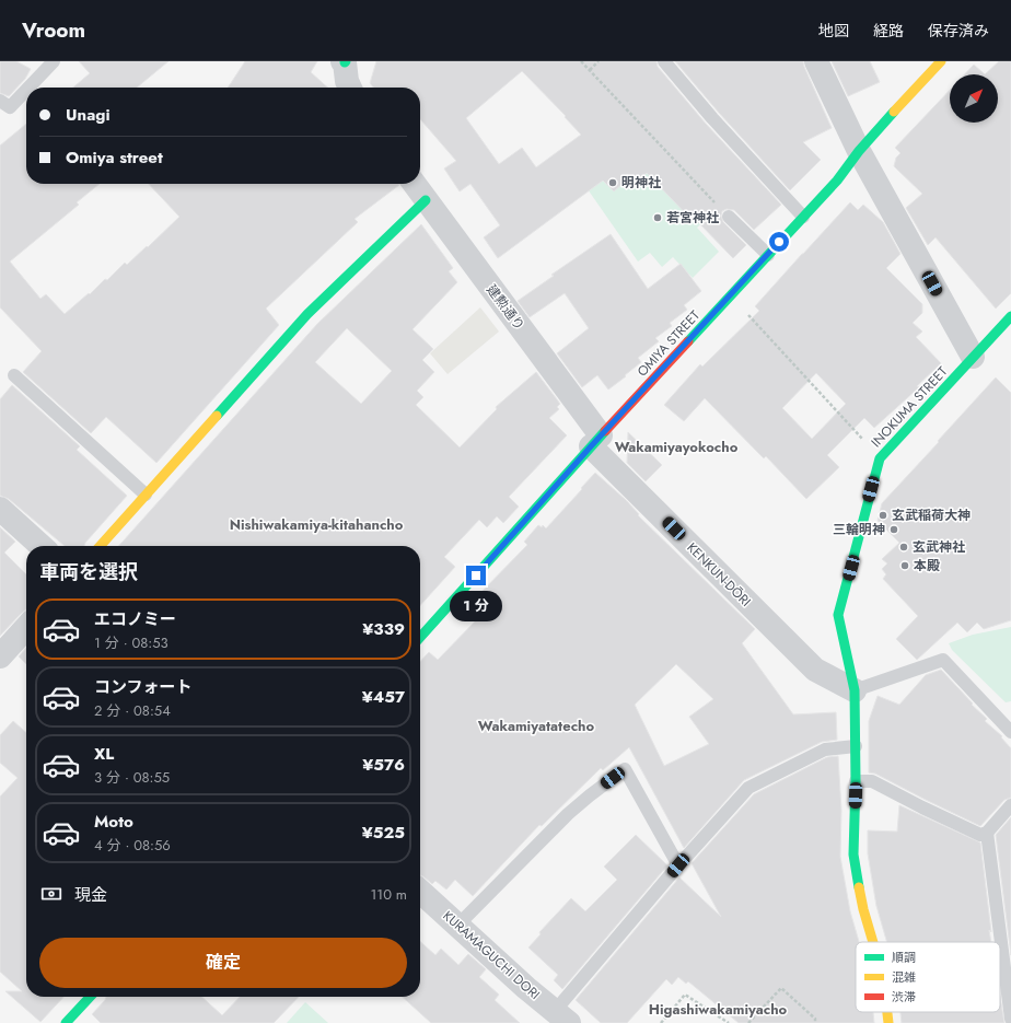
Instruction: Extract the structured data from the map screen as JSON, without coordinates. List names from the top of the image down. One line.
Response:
{"streets":{"street":["建勲通り","OMIYA STREET","INOKUMA STREET","KENKUN-DŌRI","KURAMAGUCHI DORI"]},"crossings":[["建勲通り","OMIYA STREET"],["建勲通り","KENKUN-DŌRI"],["OMIYA STREET","KENKUN-DŌRI"],["INOKUMA STREET","KENKUN-DŌRI"]],"districts":["Wakamiyayokocho","Nishiwakamiya-kitahancho","Wakamiyatatecho","Higashiwakamiyacho"],"places":["明神社","若宮神社","玄武稲荷大神","三輪明神","玄武神社","本殿"],"legend":["順調","混雑","渋滞"],"north":"top right","page":{"header":"Vroom","nav":["地図","経路","保存済み"],"banner":["Unagi","Omiya street"],"heading":"車両を選択","bubble":"1 分","list":[{"name":"エコノミー","note":"1 分 · 08:53","value":"¥339"},{"name":"コンフォート","note":"2 分 · 08:54","value":"¥457"},{"name":"XL","note":"3 分 · 08:55","value":"¥576"},{"name":"Moto","note":"4 分 · 08:56","value":"¥525"}],"pay":["現金","110 m"],"buttons":"確定"}}
